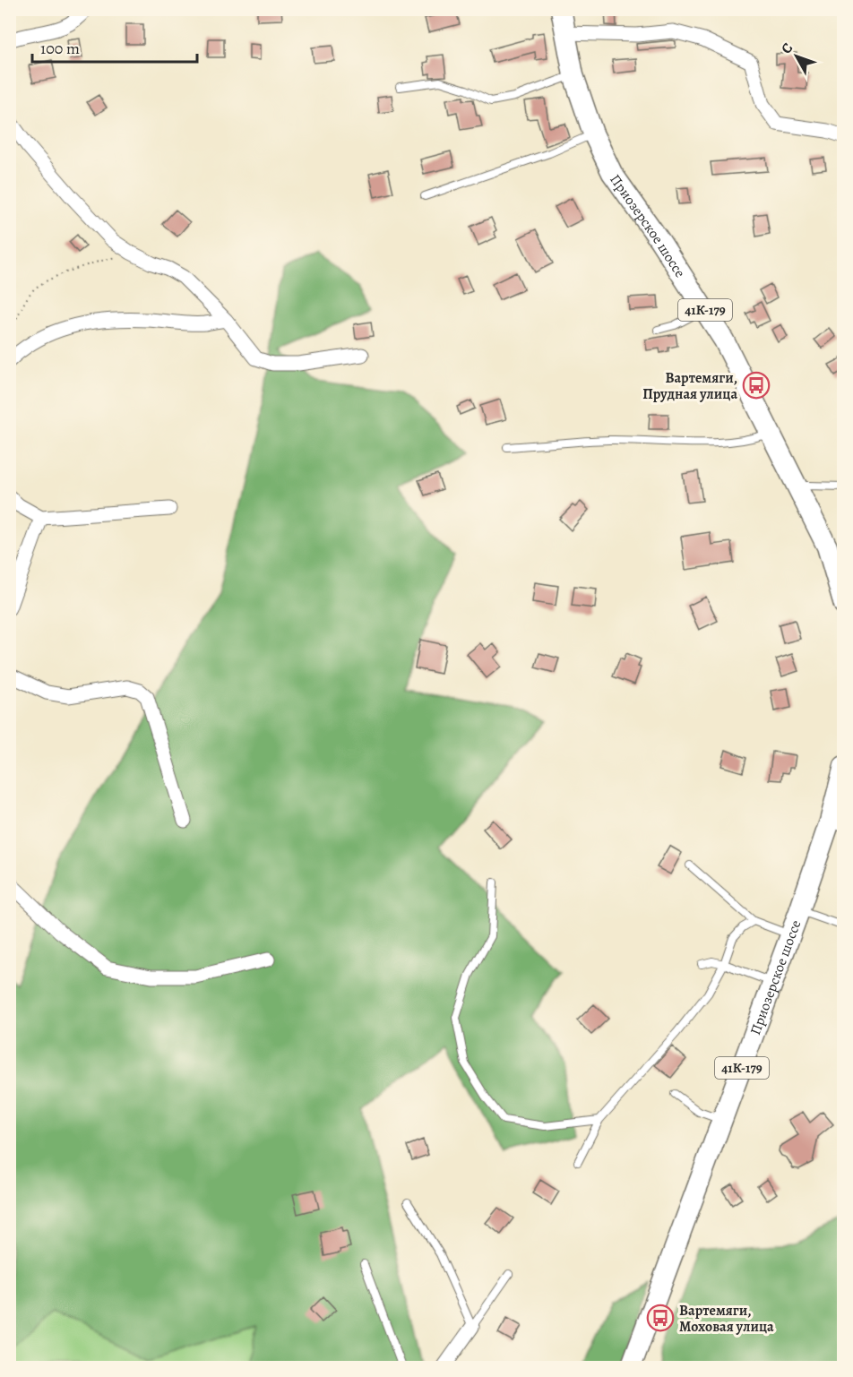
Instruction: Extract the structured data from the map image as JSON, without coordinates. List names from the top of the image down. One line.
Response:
{"streets":{"main road":["Приозерское шоссе","41К-179"]},"places":{"bus stop":["Вартемяги, Прудная улица","Вартемяги, Моховая улица"]},"scale_bar":"100 m","north":"top left"}
